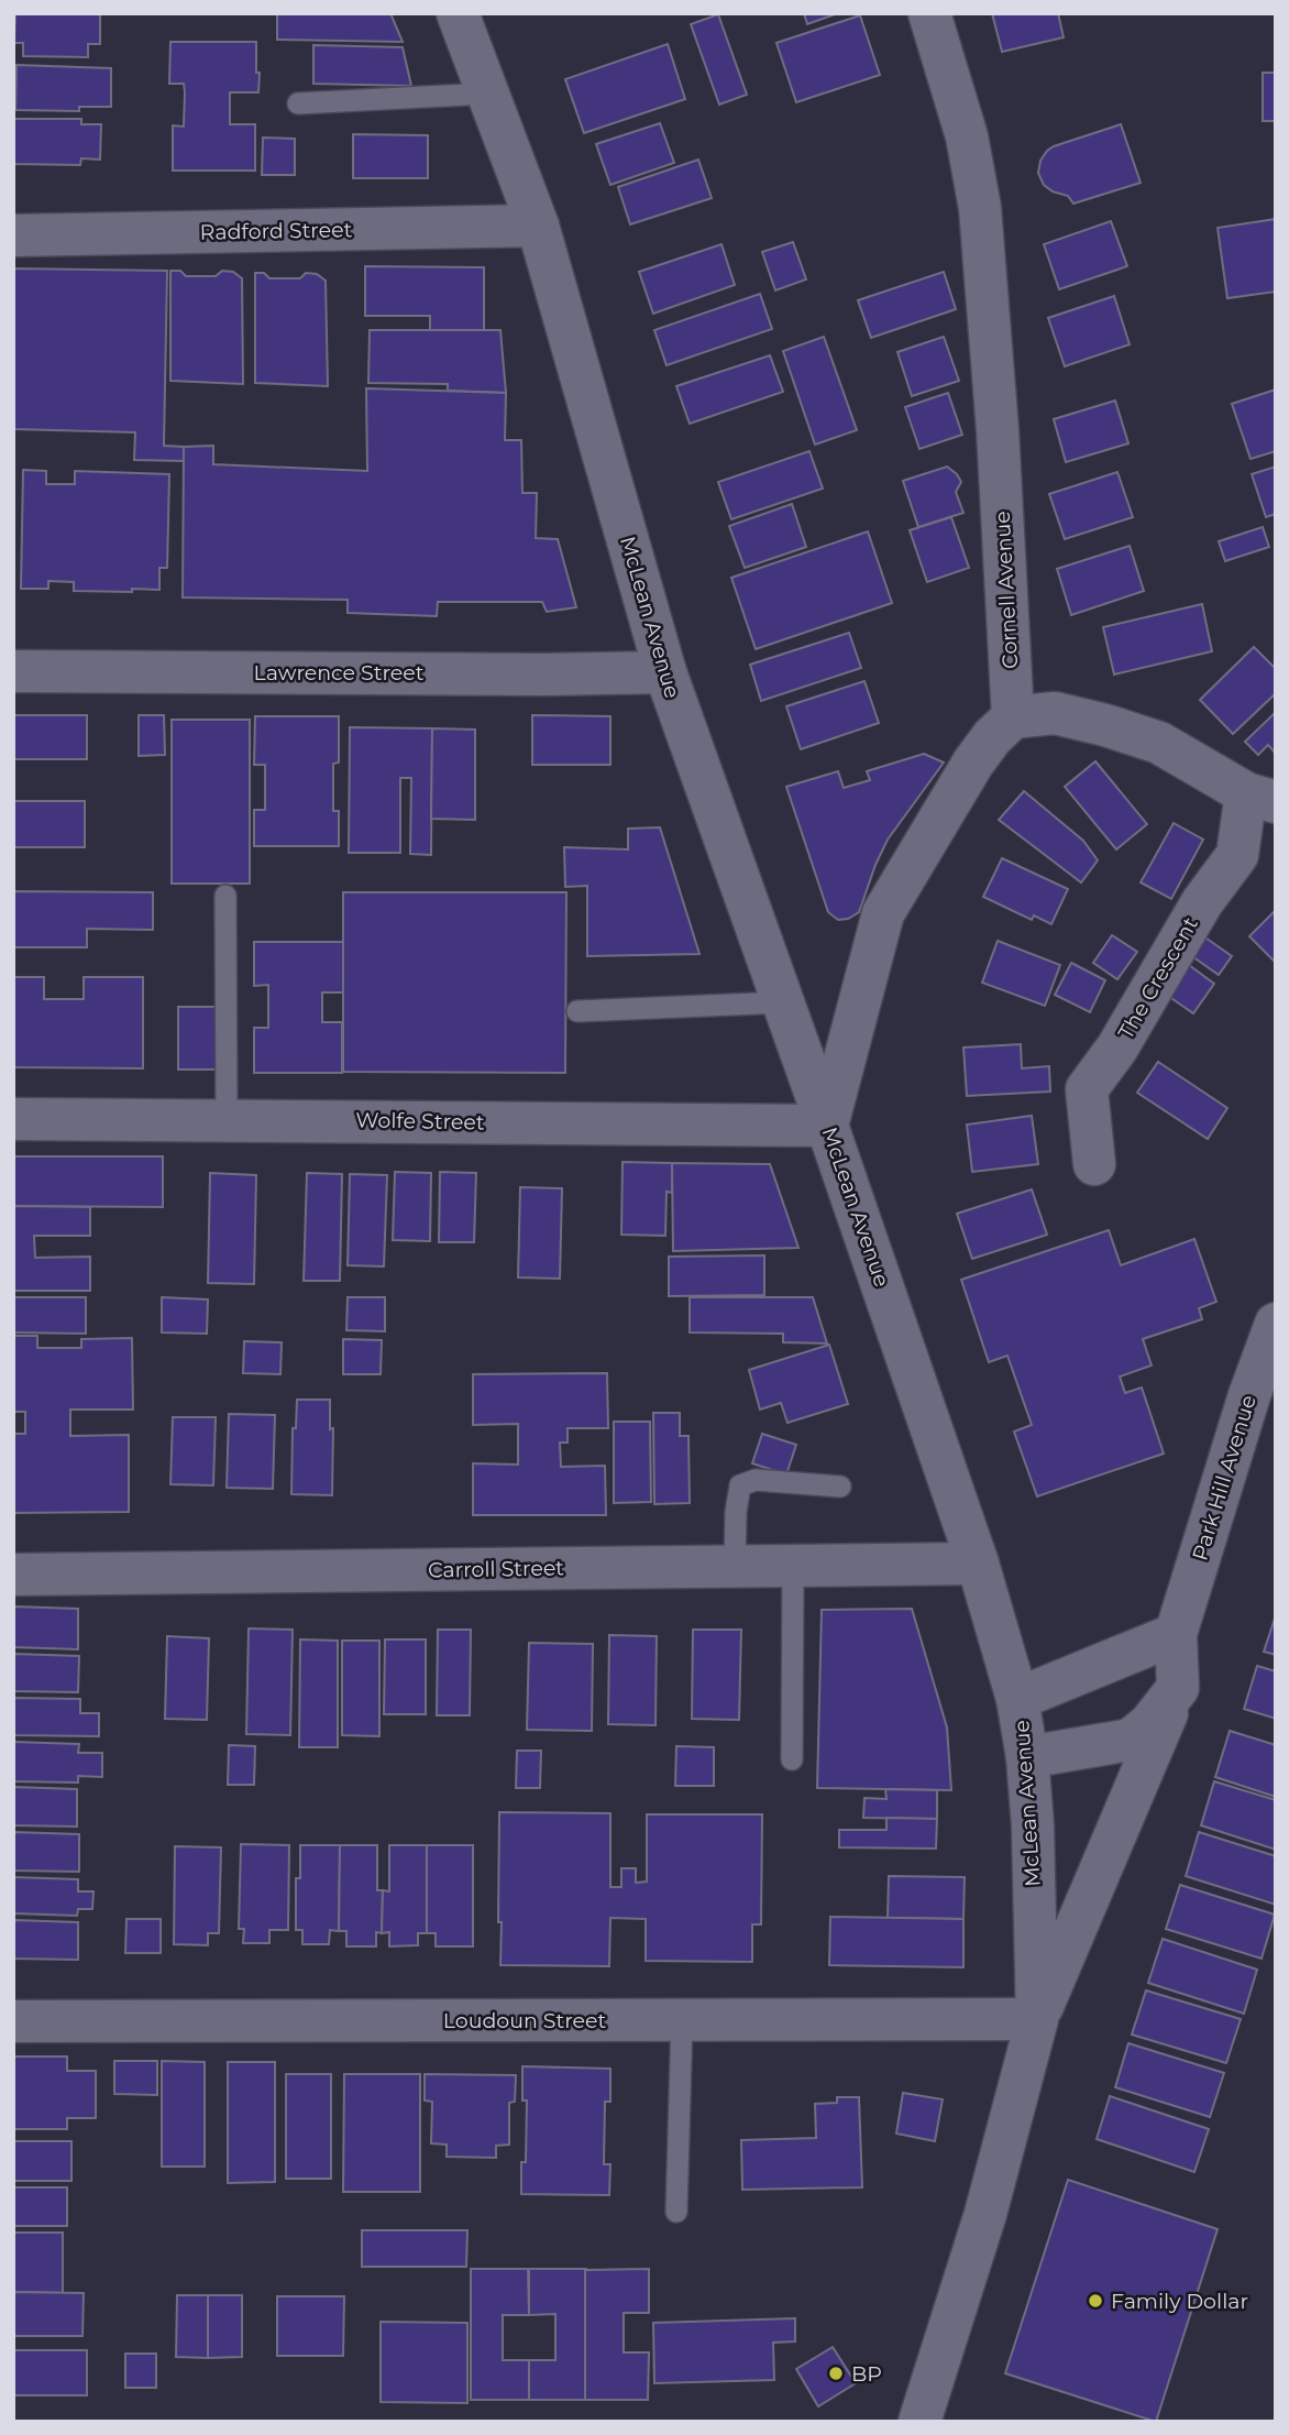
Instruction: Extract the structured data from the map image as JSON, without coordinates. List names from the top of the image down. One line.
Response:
{"streets":{"street":["Radford Street","Cornell Avenue","McLean Avenue","Lawrence Street","The Crescent","Wolfe Street","Park Hill Avenue","Carroll Street","Loudoun Street"]},"crossings":[["Radford Street","McLean Avenue"],["McLean Avenue","Lawrence Street"],["McLean Avenue","Wolfe Street"],["McLean Avenue","Carroll Street"],["McLean Avenue","Loudoun Street"]],"places":["Family Dollar","BP"]}
